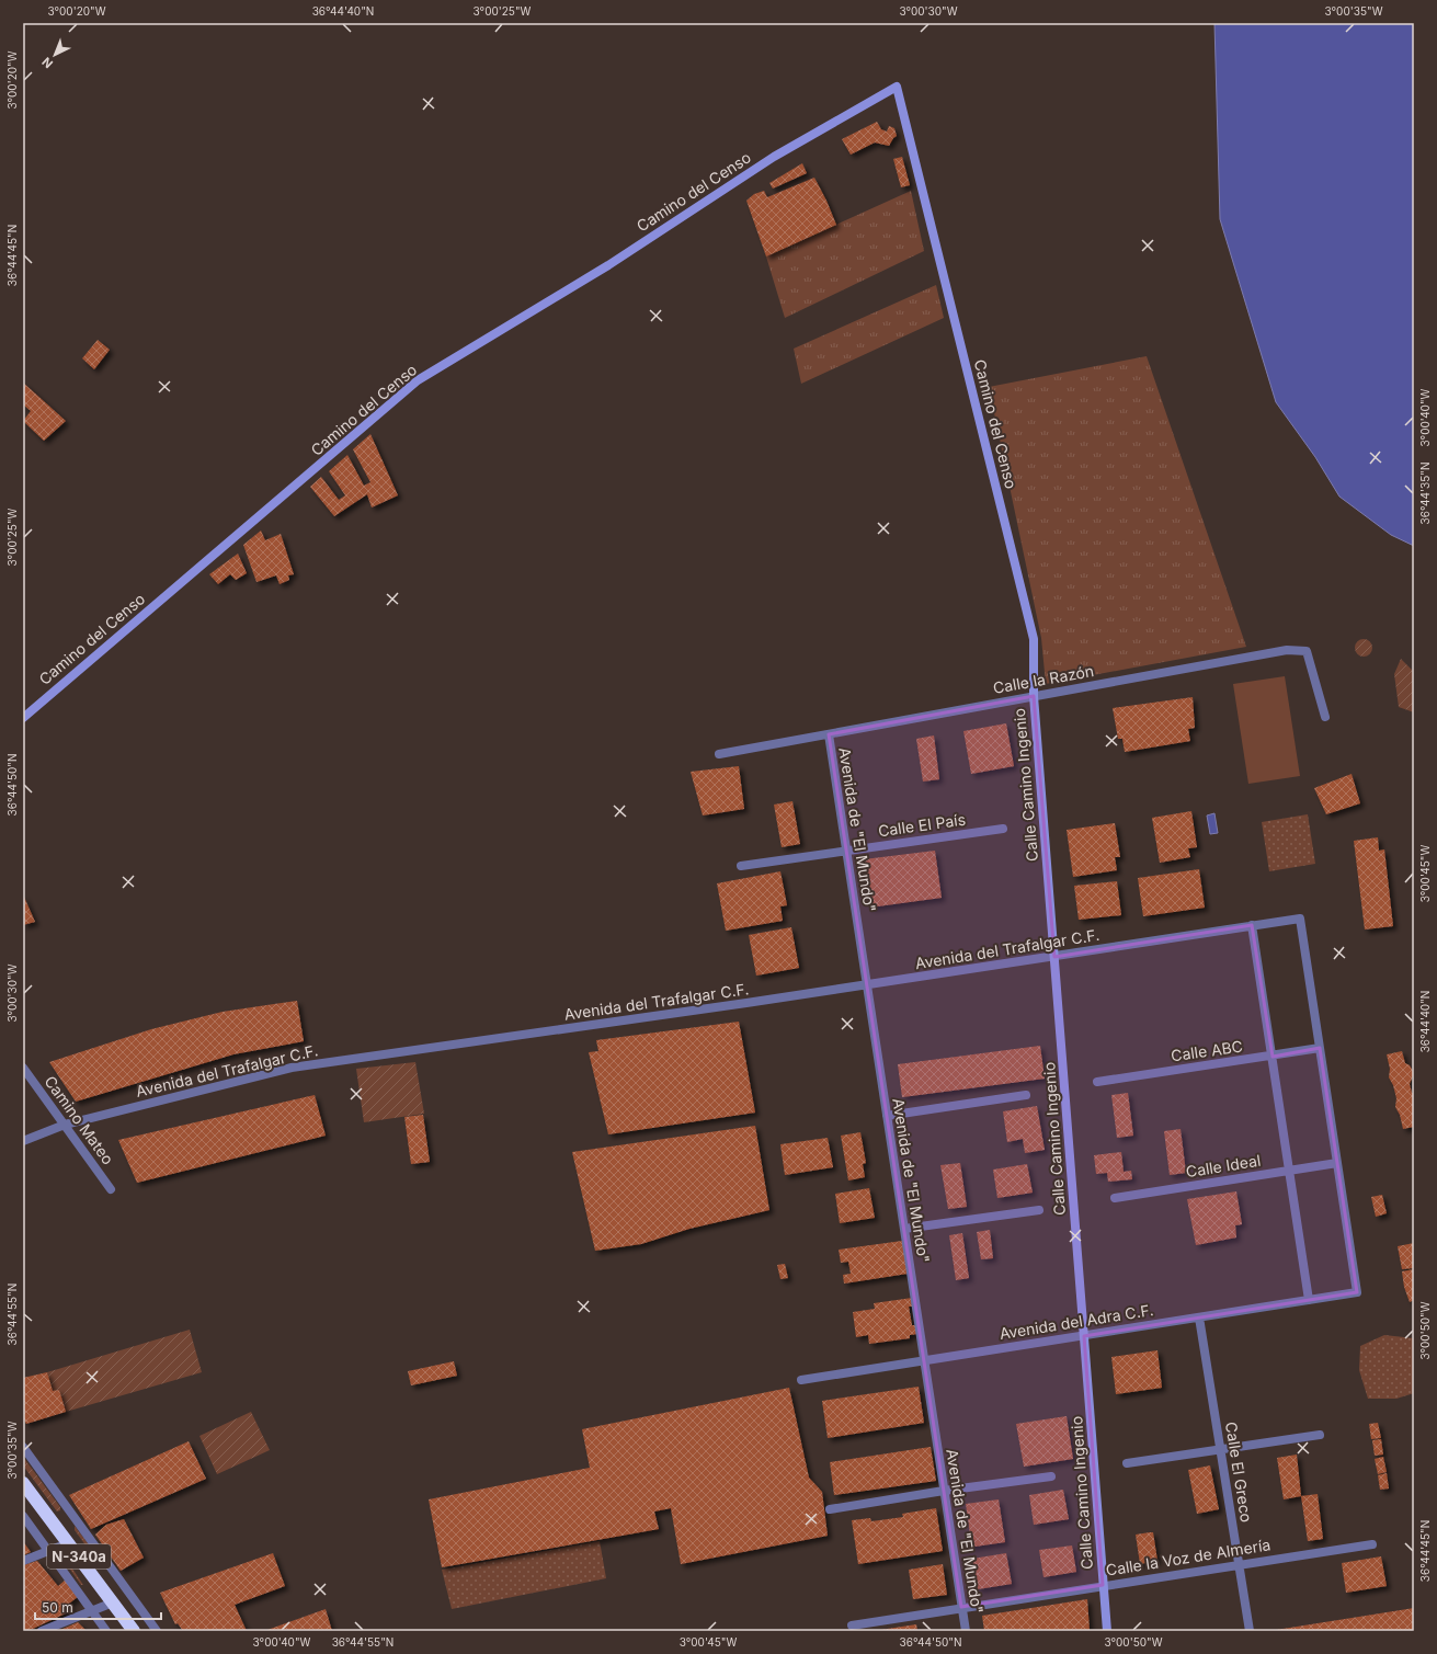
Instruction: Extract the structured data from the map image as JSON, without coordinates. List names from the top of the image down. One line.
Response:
{"streets":{"highway":["N-340a"],"street":["Camino del Censo","Calle la Razón","Calle Camino Ingenio","Calle El País","Avenida de \"El Mundo\"","Avenida del Trafalgar C.F.","Calle ABC","Camino Mateo","Calle Ideal","Avenida del Adra C.F.","Calle El Greco","Calle la Voz de Almería"]},"crossings":[["Camino del Censo","Calle la Razón"],["Camino del Censo","Calle Camino Ingenio"],["Calle la Razón","Calle Camino Ingenio"],["Calle la Razón","Avenida de \"El Mundo\""],["Calle Camino Ingenio","Avenida del Trafalgar C.F."],["Calle Camino Ingenio","Avenida del Adra C.F."],["Calle Camino Ingenio","Calle la Voz de Almería"],["Calle El País","Avenida de \"El Mundo\""],["Avenida de \"El Mundo\"","Avenida del Trafalgar C.F."],["Avenida de \"El Mundo\"","Avenida del Adra C.F."],["Avenida de \"El Mundo\"","Calle la Voz de Almería"],["Avenida del Trafalgar C.F.","Calle ABC"],["Avenida del Trafalgar C.F.","Camino Mateo"],["Calle Ideal","Avenida del Adra C.F."],["Avenida del Adra C.F.","Calle El Greco"],["Calle El Greco","Calle la Voz de Almería"]],"scale_bar":"50 m","north":"bottom left","coordinates":["3°00'20\"W","36°44'40\"N","3°00'25\"W","3°00'30\"W","3°00'35\"W","36°44'45\"N","3°00'40\"W","36°44'35\"N","36°44'50\"N","3°00'45\"W","36°44'55\"N","3°00'50\"W"]}
